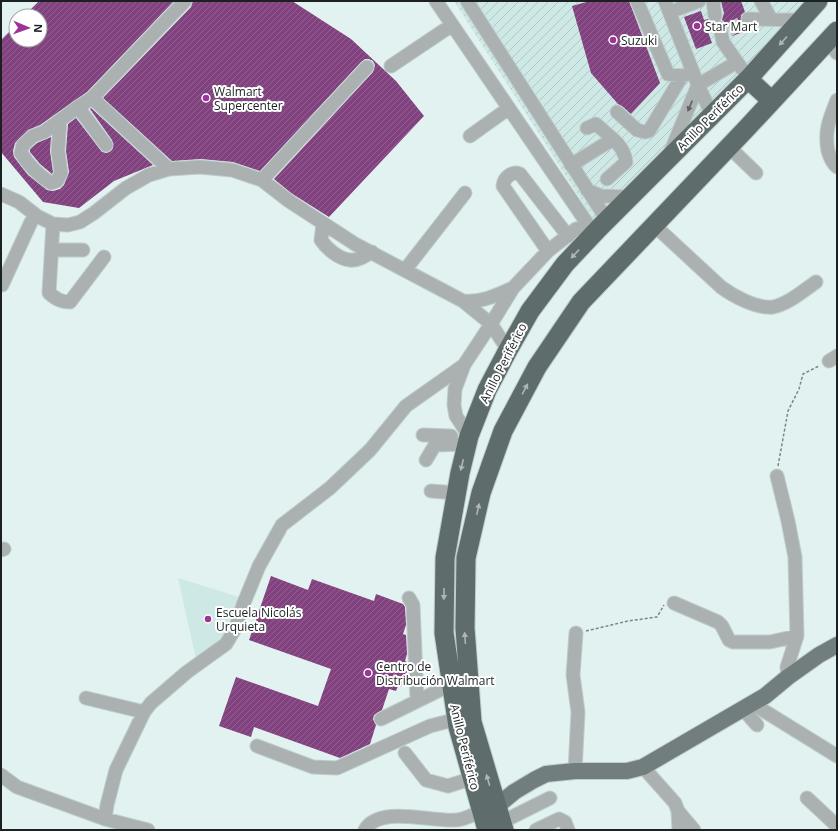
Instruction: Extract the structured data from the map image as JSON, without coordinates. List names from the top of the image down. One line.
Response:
{"streets":{"highway":["Anillo Periférico"]},"places":["Star Mart","Suzuki","Walmart Supercenter","Escuela Nicolás Urquieta","Centro de Distribución Walmart"],"north":"right"}
